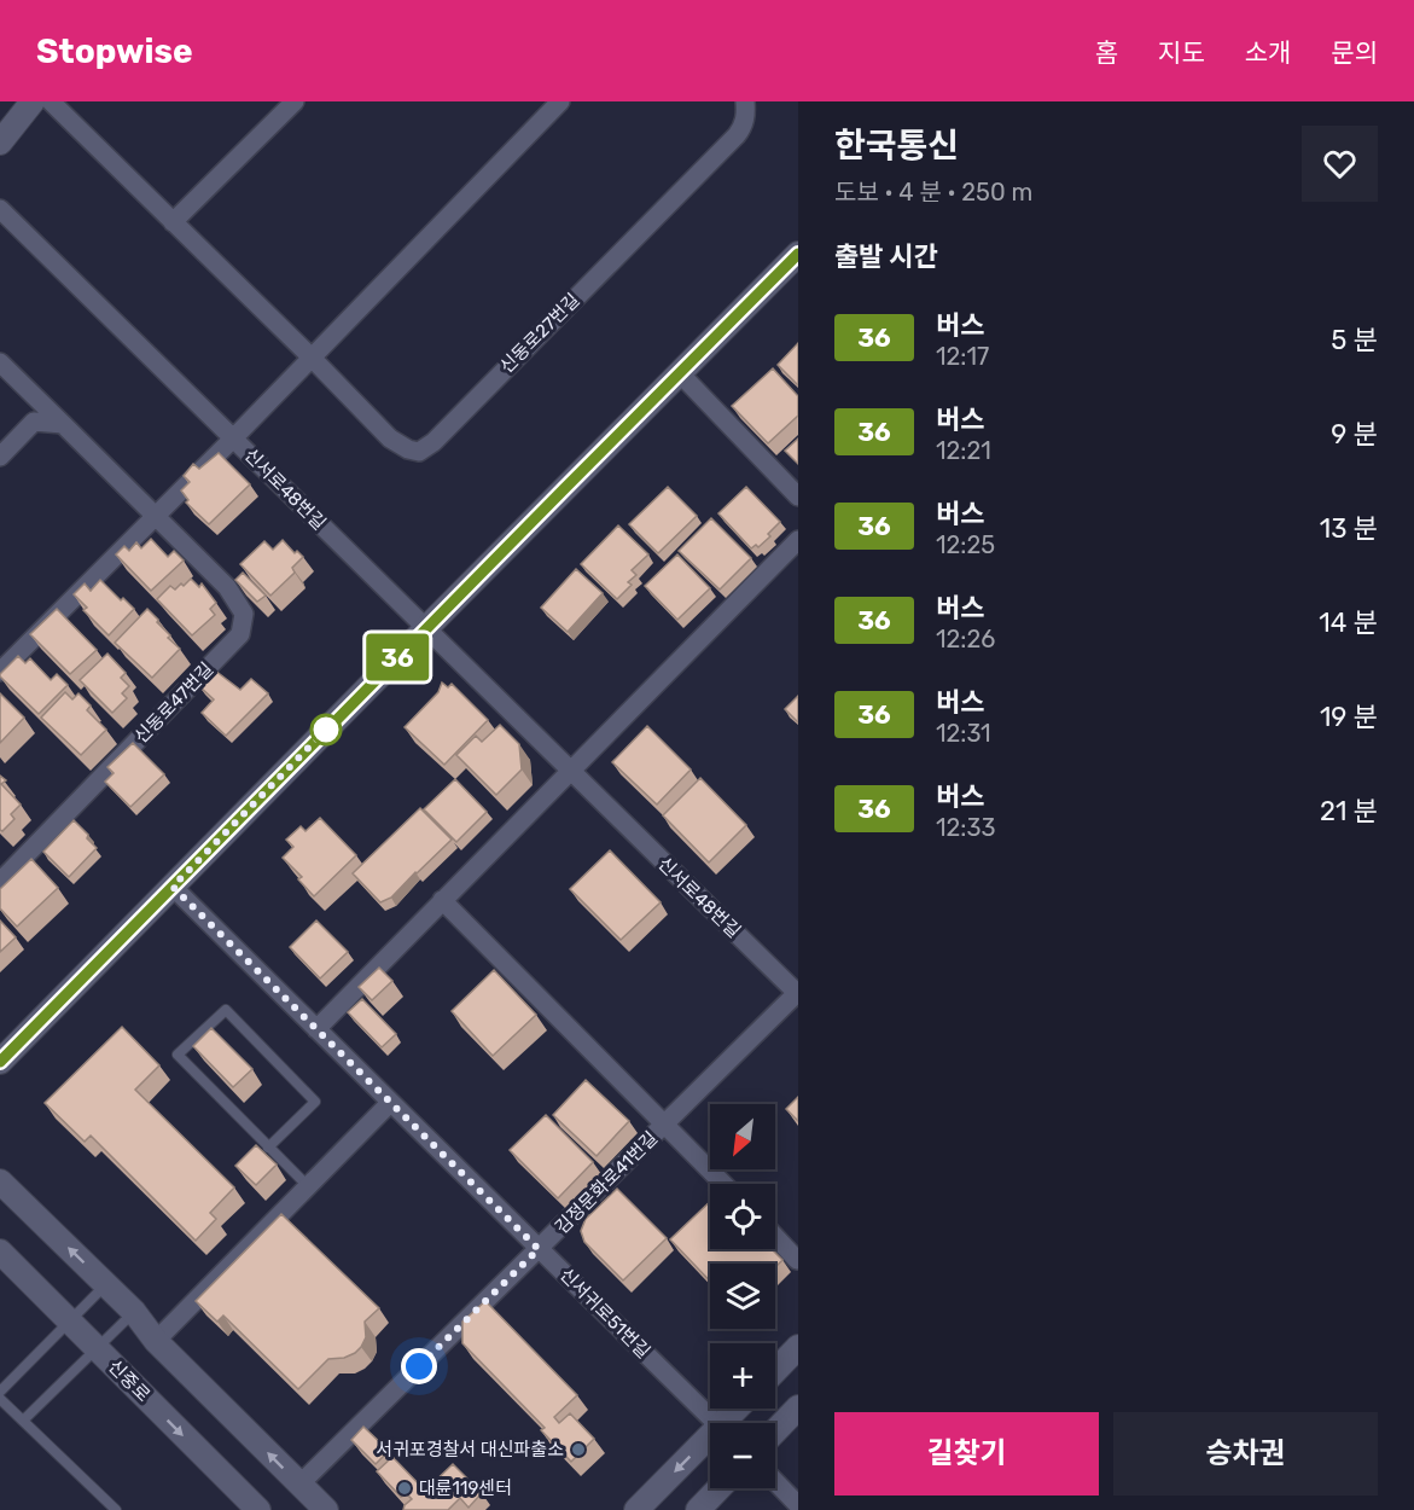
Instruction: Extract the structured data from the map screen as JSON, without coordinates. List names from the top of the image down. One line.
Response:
{"streets":{"street":["신동로27번길","신서로48번길","신동로47번길","김정문화로41번길","신서귀로51번길","신중로"]},"crossings":[["신서로48번길","김정문화로41번길"],["김정문화로41번길","신서귀로51번길"]],"places":["서귀포경찰서 대신파출소","대륜119센터"],"lines":["bus line 36"],"north":"bottom left","page":{"header":"Stopwise","nav":["홈","지도","소개","문의"],"on_map":"36","heading":[["한국통신","도보 · 4 분 · 250 m"],"출발 시간"],"list":[{"mark":"36","name":"버스","note":"12:17","value":"5 분"},{"mark":"36","name":"버스","note":"12:21","value":"9 분"},{"mark":"36","name":"버스","note":"12:25","value":"13 분"},{"mark":"36","name":"버스","note":"12:26","value":"14 분"},{"mark":"36","name":"버스","note":"12:31","value":"19 분"},{"mark":"36","name":"버스","note":"12:33","value":"21 분"}],"map_buttons":["+","−"],"buttons":["길찾기","승차권"]}}
